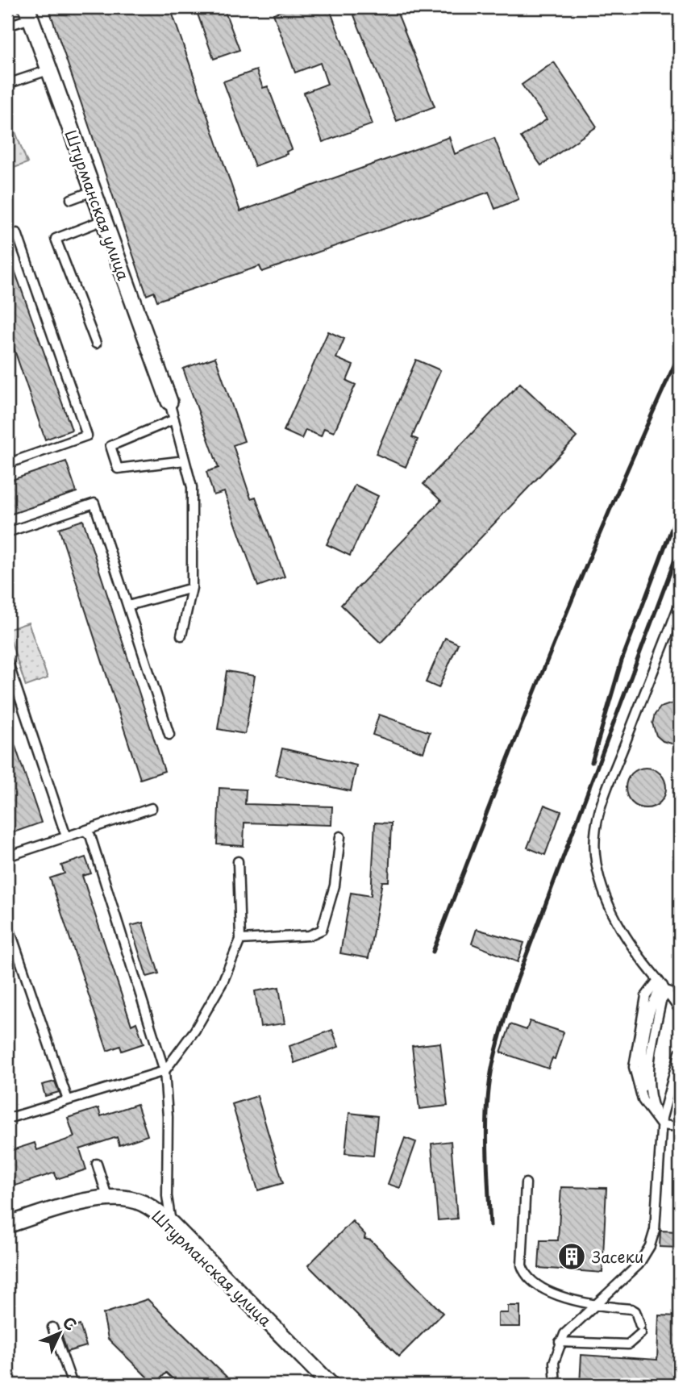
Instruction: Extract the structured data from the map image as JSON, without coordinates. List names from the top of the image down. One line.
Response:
{"streets":{"street":["Штурманская улица"]},"places":{"building":["Засеки"]},"north":"top right"}
